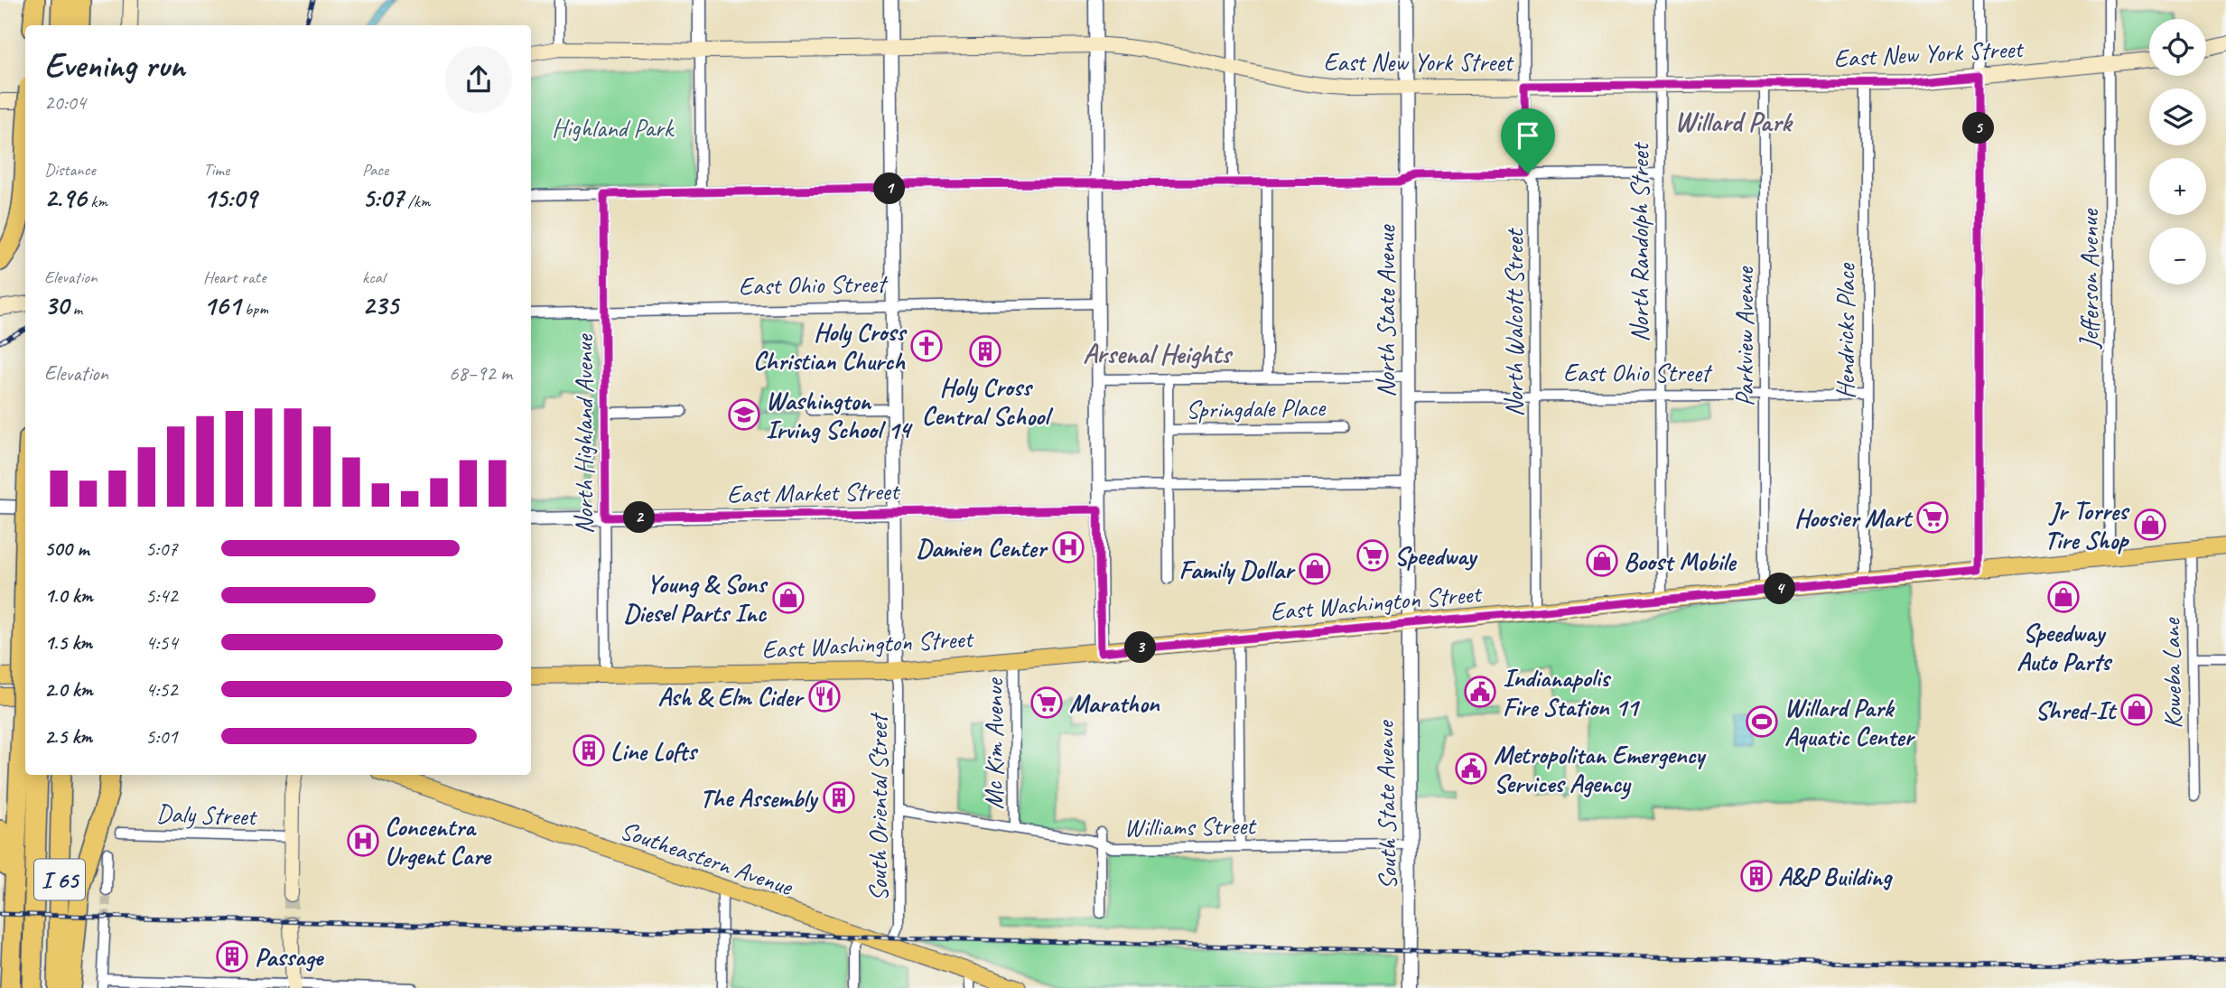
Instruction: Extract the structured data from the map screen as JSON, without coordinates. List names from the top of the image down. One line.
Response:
{"streets":{"highway":["I 65"],"main road":["East New York Street","East Washington Street","Southeastern Avenue"],"street":["North Randolph Street","Jefferson Avenue","East Ohio Street","North State Avenue","North Walcott Street","Hendricks Place","Parkview Avenue","Springdale Place","North Highland Avenue","East Market Street","Koweba Lane","Mc Kim Avenue","South State Avenue","South Oriental Street","Daly Street","Williams Street"]},"crossings":[["East New York Street","North Randolph Street"],["East New York Street","Jefferson Avenue"],["East New York Street","North State Avenue"],["East New York Street","North Walcott Street"],["East New York Street","Hendricks Place"],["East New York Street","Parkview Avenue"],["North Randolph Street","East Ohio Street"],["North Randolph Street","East Washington Street"],["Jefferson Avenue","East Washington Street"],["East Ohio Street","North State Avenue"],["East Ohio Street","North Walcott Street"],["East Ohio Street","Hendricks Place"],["East Ohio Street","Parkview Avenue"],["East Ohio Street","North Highland Avenue"],["North State Avenue","East Washington Street"],["North State Avenue","South State Avenue"],["North Walcott Street","East Washington Street"],["Hendricks Place","East Washington Street"],["Parkview Avenue","East Washington Street"],["North Highland Avenue","East Market Street"],["North Highland Avenue","East Washington Street"],["East Washington Street","Koweba Lane"],["East Washington Street","Mc Kim Avenue"],["East Washington Street","South State Avenue"],["East Washington Street","South Oriental Street"],["Mc Kim Avenue","Williams Street"],["South State Avenue","Williams Street"],["South Oriental Street","Williams Street"],["South Oriental Street","Southeastern Avenue"]],"districts":["Willard Park","Arsenal Heights"],"parks":["Highland Park"],"places":{"church":["Holy Cross Christian Church"],"building":["Holy Cross Central School","Line Lofts","The Assembly","A&P Building","Passage"],"school or university":["Washington Irving School 14"],"supermarket":["Hoosier Mart","Speedway","Marathon"],"shop":["Jr Torres Tire Shop","Boost Mobile","Family Dollar","Speedway Auto Parts","Young & Sons Diesel Parts Inc","Shred-It"],"hospital":["Damien Center","Concentra Urgent Care"],"public building":["Indianapolis Fire Station 11","Metropolitan Emergency Services Agency"],"restaurant":["Ash & Elm Cider"],"sports":["Willard Park Aquatic Center"]},"page":{"map_buttons":["+","−"],"heading":["Evening run","20:04"],"pins":["5","1","2","4","3"],"stats":[["Distance","2.96 km"],["Time","15:09"],["Pace","5:07 /km"],["Elevation","30 m"],["Heart rate","161 bpm"],["kcal","235"]],"chart":["Elevation","68–92 m"],"list":[{"name":"500 m","note":"5:07"},{"name":"1.0 km","note":"5:42"},{"name":"1.5 km","note":"4:54"},{"name":"2.0 km","note":"4:52"},{"name":"2.5 km","note":"5:01"}]}}
